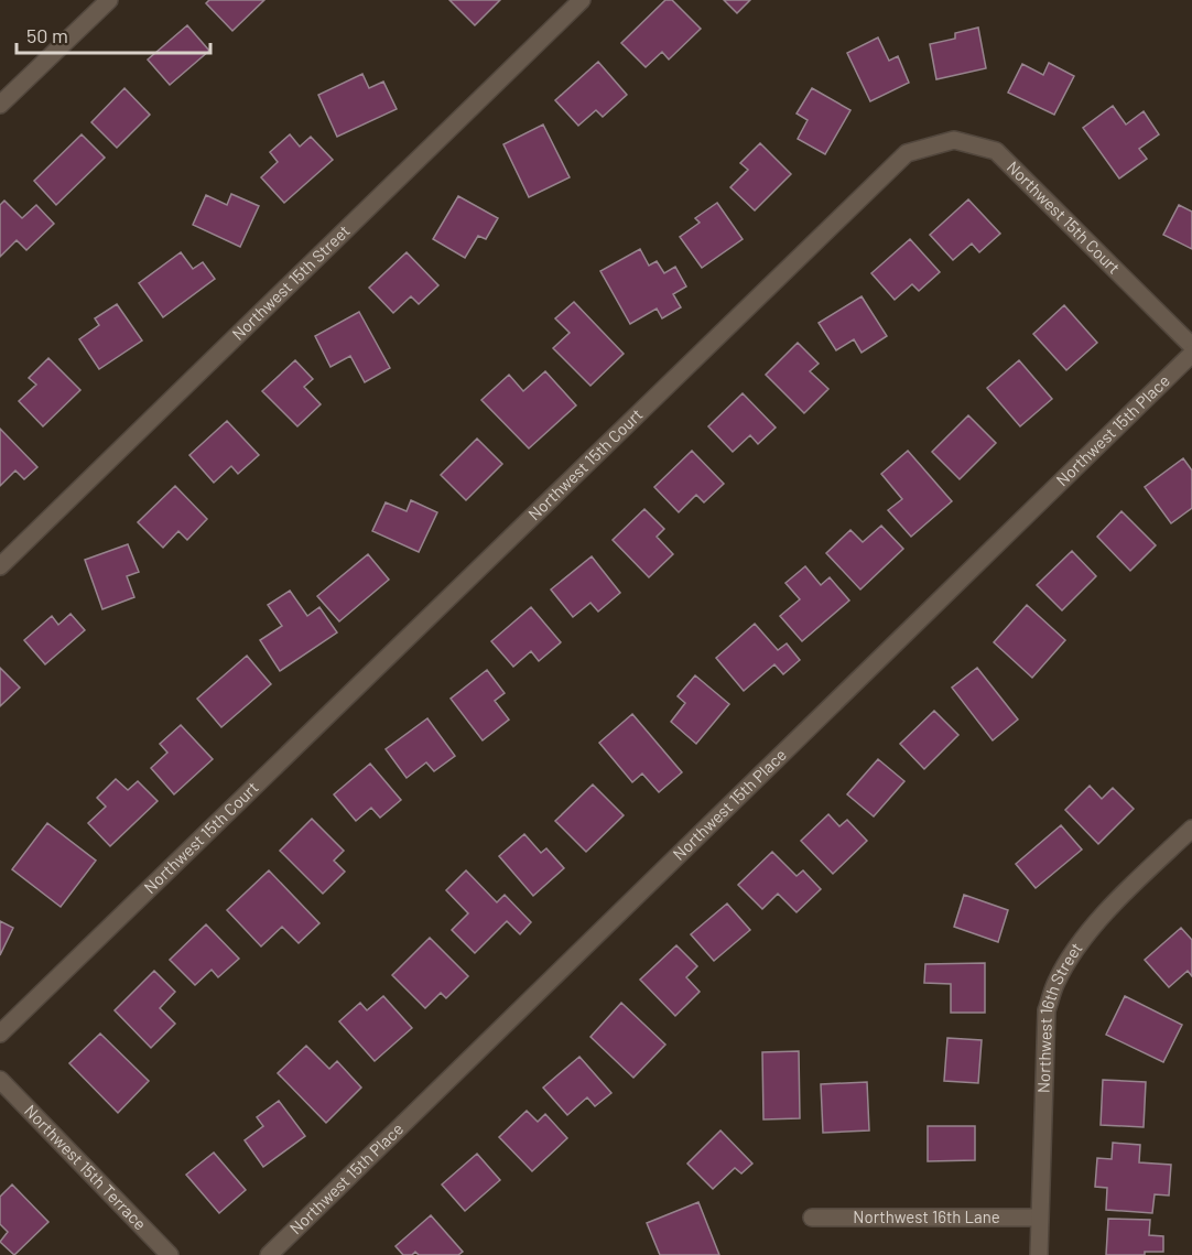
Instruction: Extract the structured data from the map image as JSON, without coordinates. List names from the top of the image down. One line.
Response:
{"streets":{"street":["Northwest 15th Court","Northwest 15th Street","Northwest 15th Place","Northwest 16th Street","Northwest 15th Terrace","Northwest 16th Lane"]},"crossings":[["Northwest 16th Street","Northwest 16th Lane"]],"scale_bar":"50 m"}
